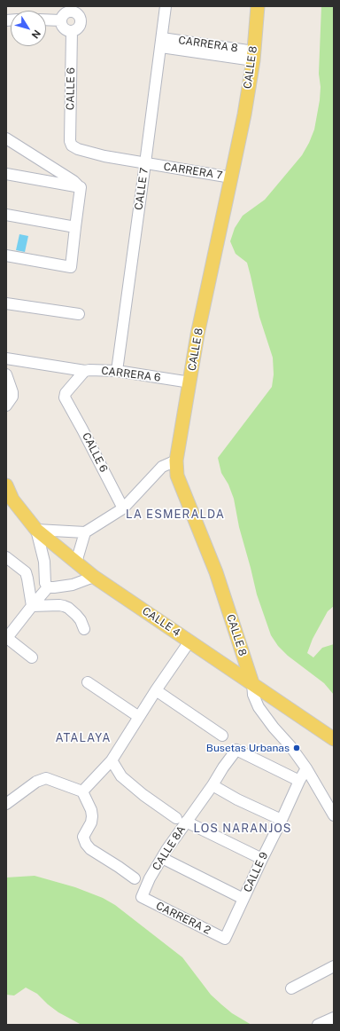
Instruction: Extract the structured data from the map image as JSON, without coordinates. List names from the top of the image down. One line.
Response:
{"streets":{"main road":["CALLE 8","CALLE 4"],"street":["CARRERA 8","CALLE 6","CARRERA 7","CALLE 7","CARRERA 6","CALLE 8A","CALLE 9","CARRERA 2"]},"crossings":[["CARRERA 8","CALLE 8"],["CARRERA 8","CALLE 7"],["CALLE 8","CARRERA 7"],["CALLE 8","CARRERA 6"],["CALLE 8","CALLE 4"],["CALLE 6","CARRERA 7"],["CALLE 6","CARRERA 6"],["CARRERA 7","CALLE 7"],["CALLE 7","CARRERA 6"],["CALLE 8A","CALLE 9"],["CALLE 8A","CARRERA 2"],["CALLE 9","CARRERA 2"]],"districts":["LA ESMERALDA","ATALAYA","LOS NARANJOS"],"places":["Busetas Urbanas"],"north":"bottom right"}
